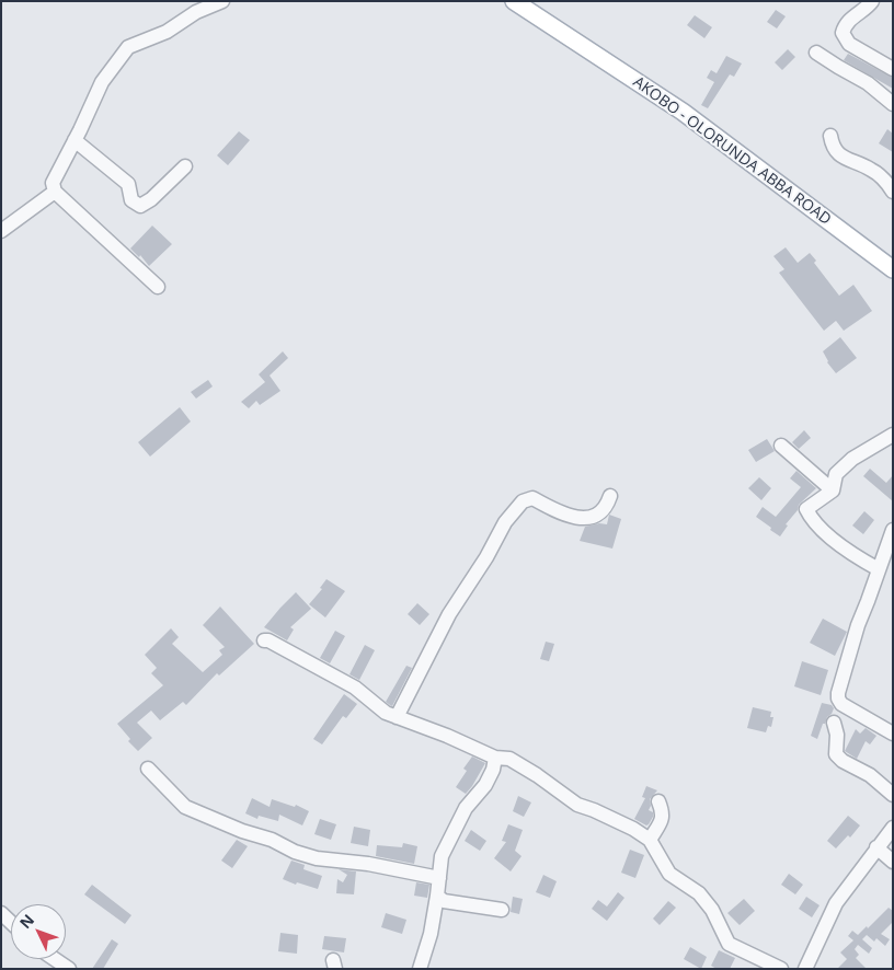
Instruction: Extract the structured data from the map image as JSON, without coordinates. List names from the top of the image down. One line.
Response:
{"streets":{"main road":["AKOBO - OLORUNDA ABBA ROAD"]},"north":"top left"}
